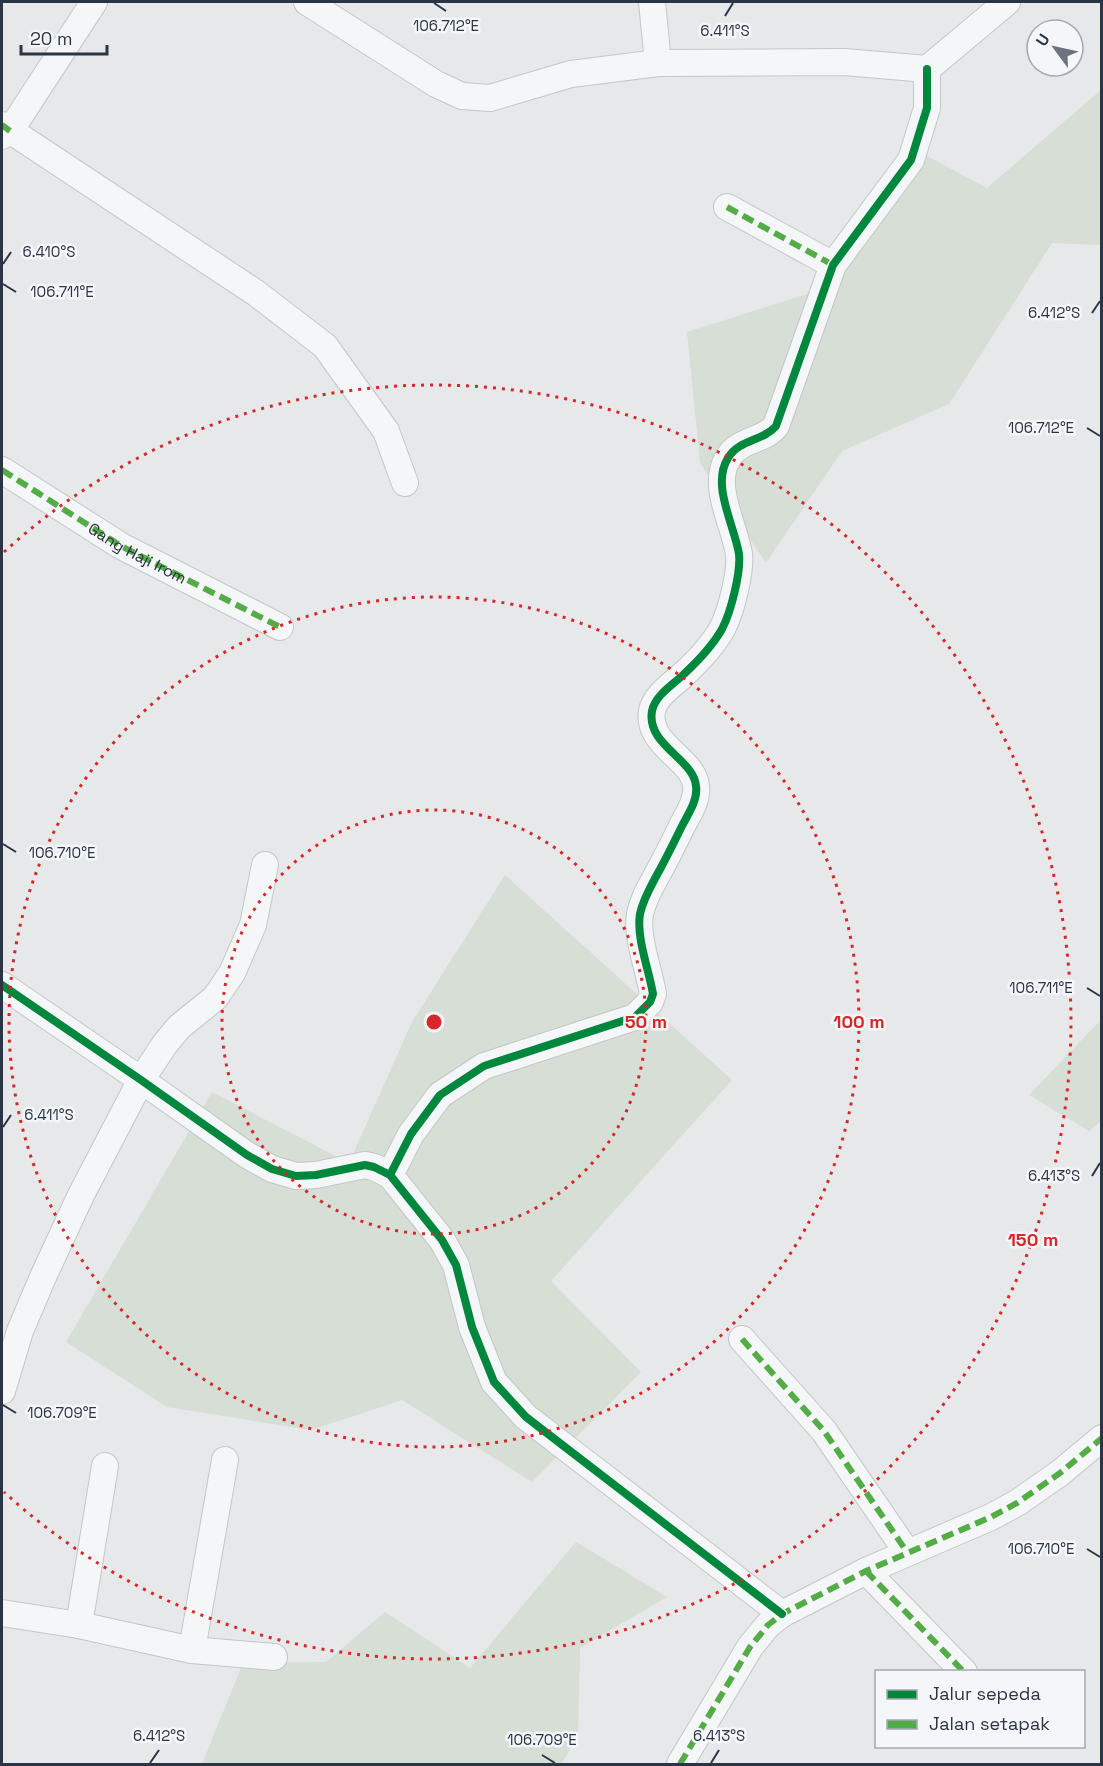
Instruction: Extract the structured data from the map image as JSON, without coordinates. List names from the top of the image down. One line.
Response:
{"streets":{"street":["Gang Haji Irom"]},"legend":["Jalur sepeda","Jalan setapak"],"scale_bar":"20 m","north":"top left","coordinates":["106.712°E","6.411°S","6.410°S","106.711°E","6.412°S","106.710°E","6.413°S","106.709°E"],"rings":["50 m","100 m","150 m"]}
